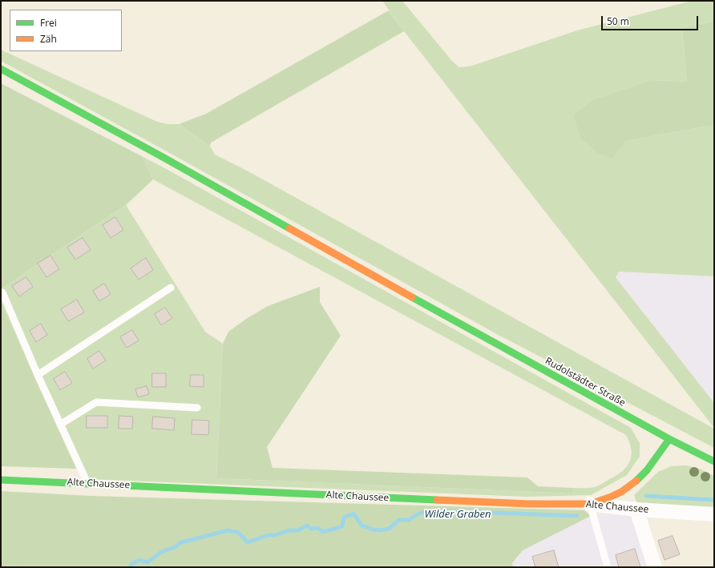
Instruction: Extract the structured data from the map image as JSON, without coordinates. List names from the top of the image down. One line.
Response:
{"streets":{"main road":["Rudolstädter Straße","Alte Chaussee"]},"water":["Wilder Graben"],"legend":["Frei","Zäh"],"scale_bar":"50 m"}
